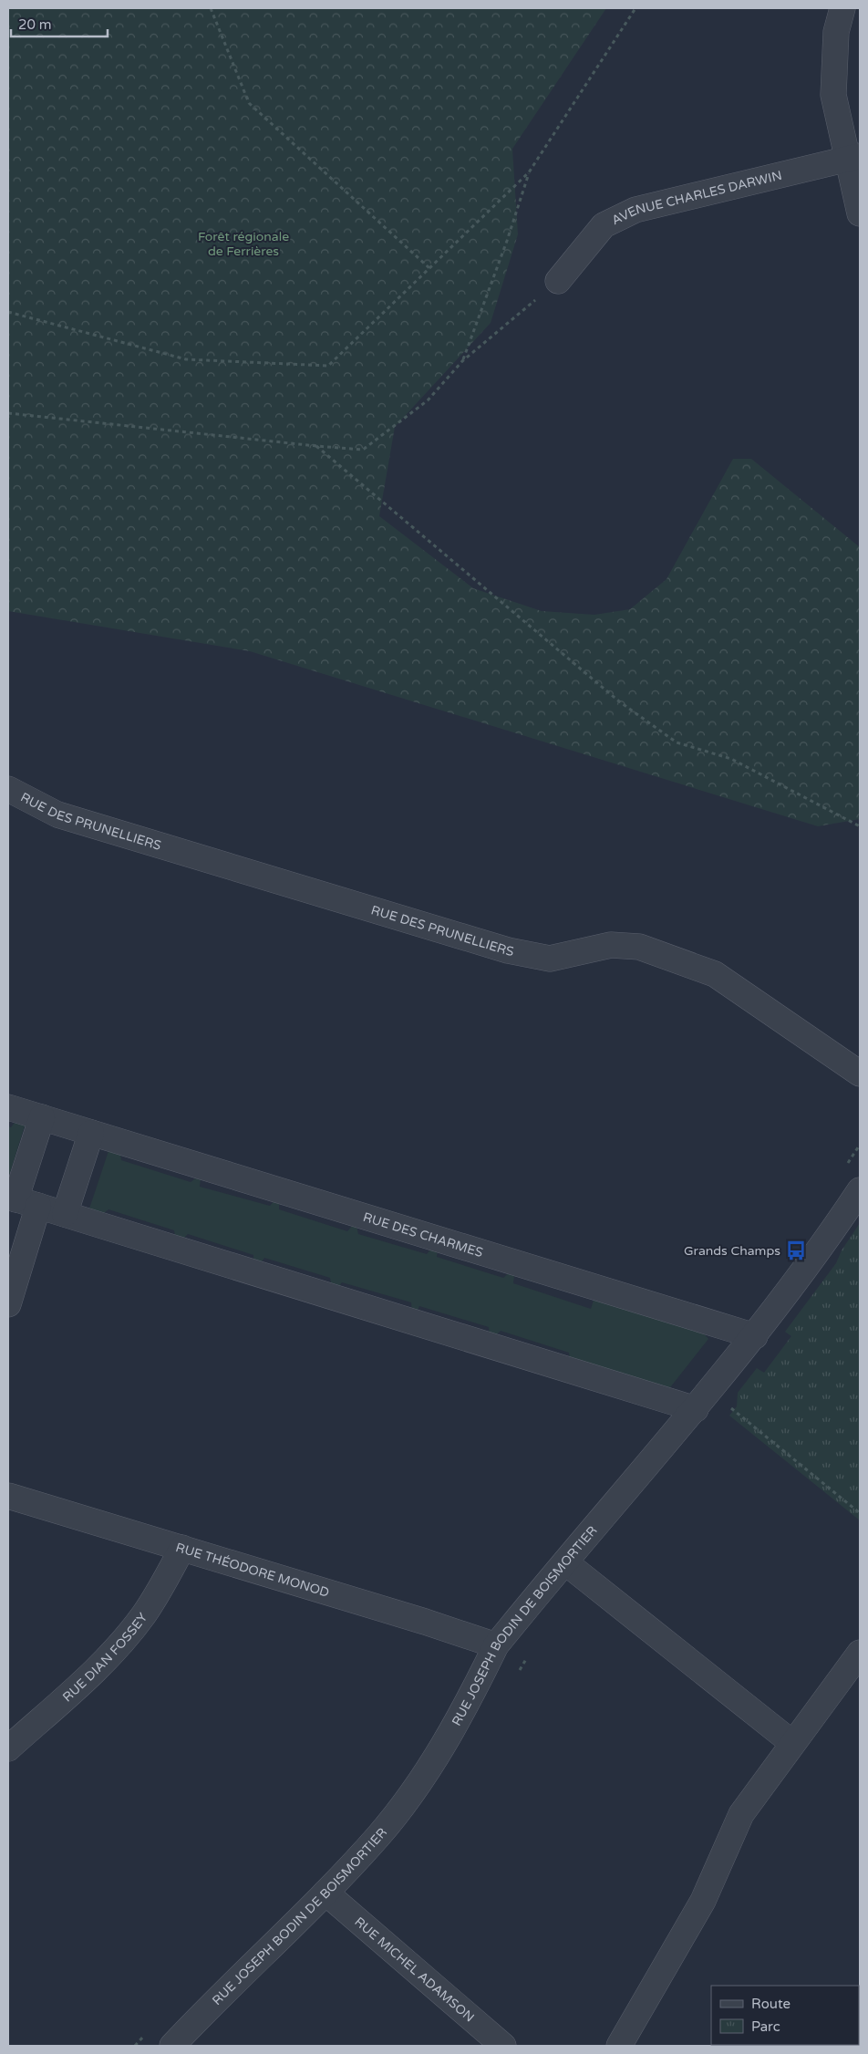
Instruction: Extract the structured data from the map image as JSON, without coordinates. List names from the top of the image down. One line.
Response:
{"streets":{"street":["AVENUE CHARLES DARWIN","RUE DES PRUNELLIERS","RUE DES CHARMES","RUE THÉODORE MONOD","RUE JOSEPH BODIN DE BOISMORTIER","RUE DIAN FOSSEY","RUE MICHEL ADAMSON"]},"crossings":[["RUE DES CHARMES","RUE JOSEPH BODIN DE BOISMORTIER"],["RUE THÉODORE MONOD","RUE JOSEPH BODIN DE BOISMORTIER"],["RUE THÉODORE MONOD","RUE DIAN FOSSEY"],["RUE JOSEPH BODIN DE BOISMORTIER","RUE MICHEL ADAMSON"]],"parks":["Forêt régionale de Ferrières"],"places":{"bus stop":["Grands Champs"]},"legend":["Route","Parc"],"scale_bar":"20 m"}
